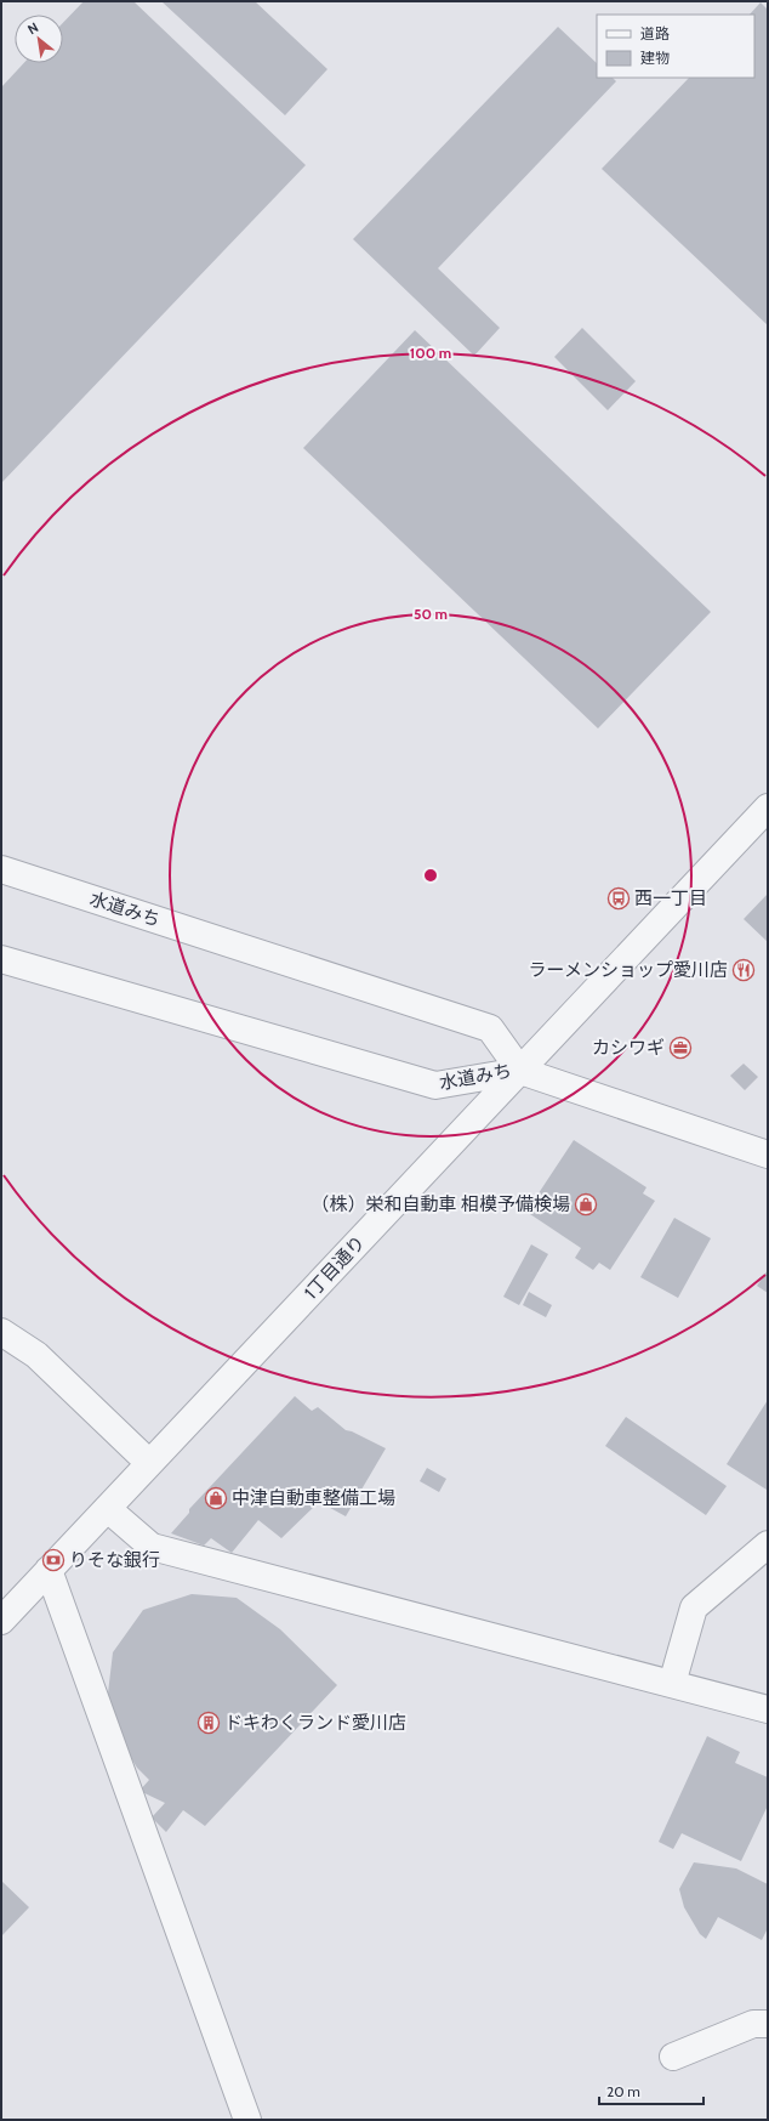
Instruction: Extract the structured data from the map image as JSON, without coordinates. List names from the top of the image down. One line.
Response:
{"streets":{"street":["水道みち","1丁目通り"]},"crossings":[["水道みち","1丁目通り"]],"places":{"bus stop":["西一丁目"],"restaurant":["ラーメンショップ愛川店"],"office":["カシワギ"],"shop":["（株）栄和自動車 相模予備検場","中津自動車整備工場"],"bank":["りそな銀行"],"building":["ドキわくランド愛川店"]},"legend":["道路","建物"],"scale_bar":"20 m","north":"top left","rings":["100 m","50 m"]}
